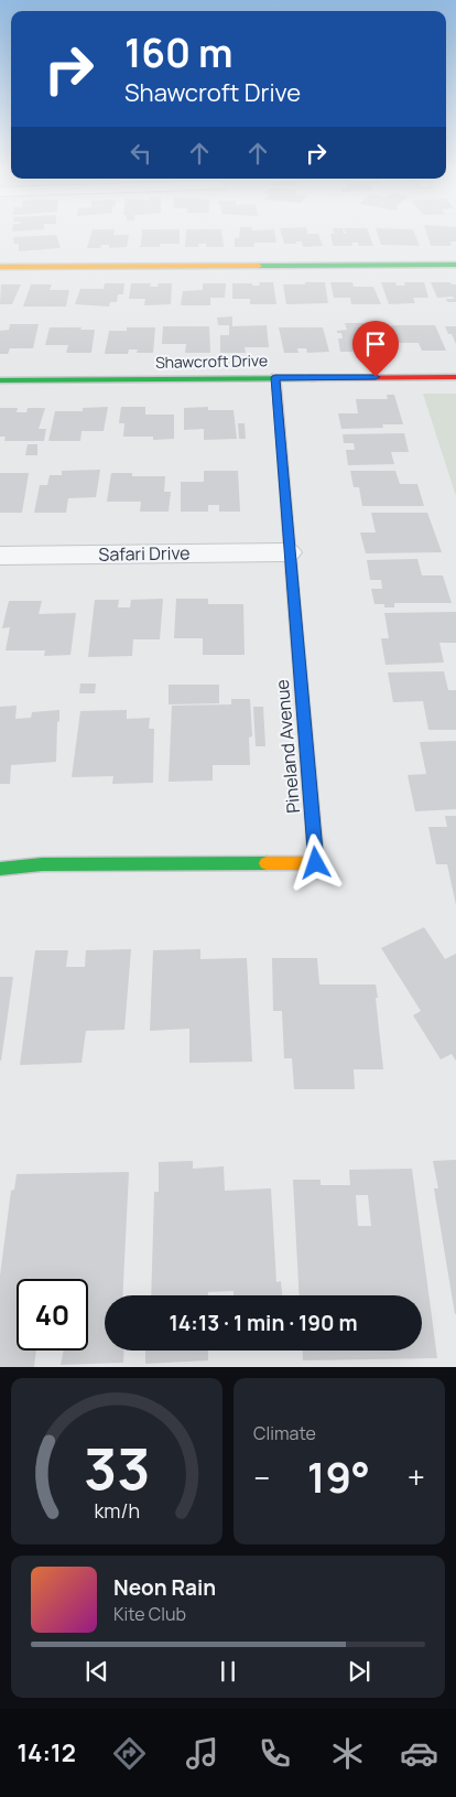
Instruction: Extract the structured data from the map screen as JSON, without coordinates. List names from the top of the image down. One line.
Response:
{"streets":{"street":["Shawcroft Drive","Safari Drive","Pineland Avenue"]},"crossings":[["Shawcroft Drive","Pineland Avenue"],["Safari Drive","Pineland Avenue"]],"page":{"turn":["160 m","Shawcroft Drive"],"limit":"40","trip":"14:13 · 1 min · 190 m","tile":"Climate","heat":["−","19°","+"],"song":["Neon Rain","Kite Club"],"tabs":"14:12","gauge":["33","km/h"]}}
